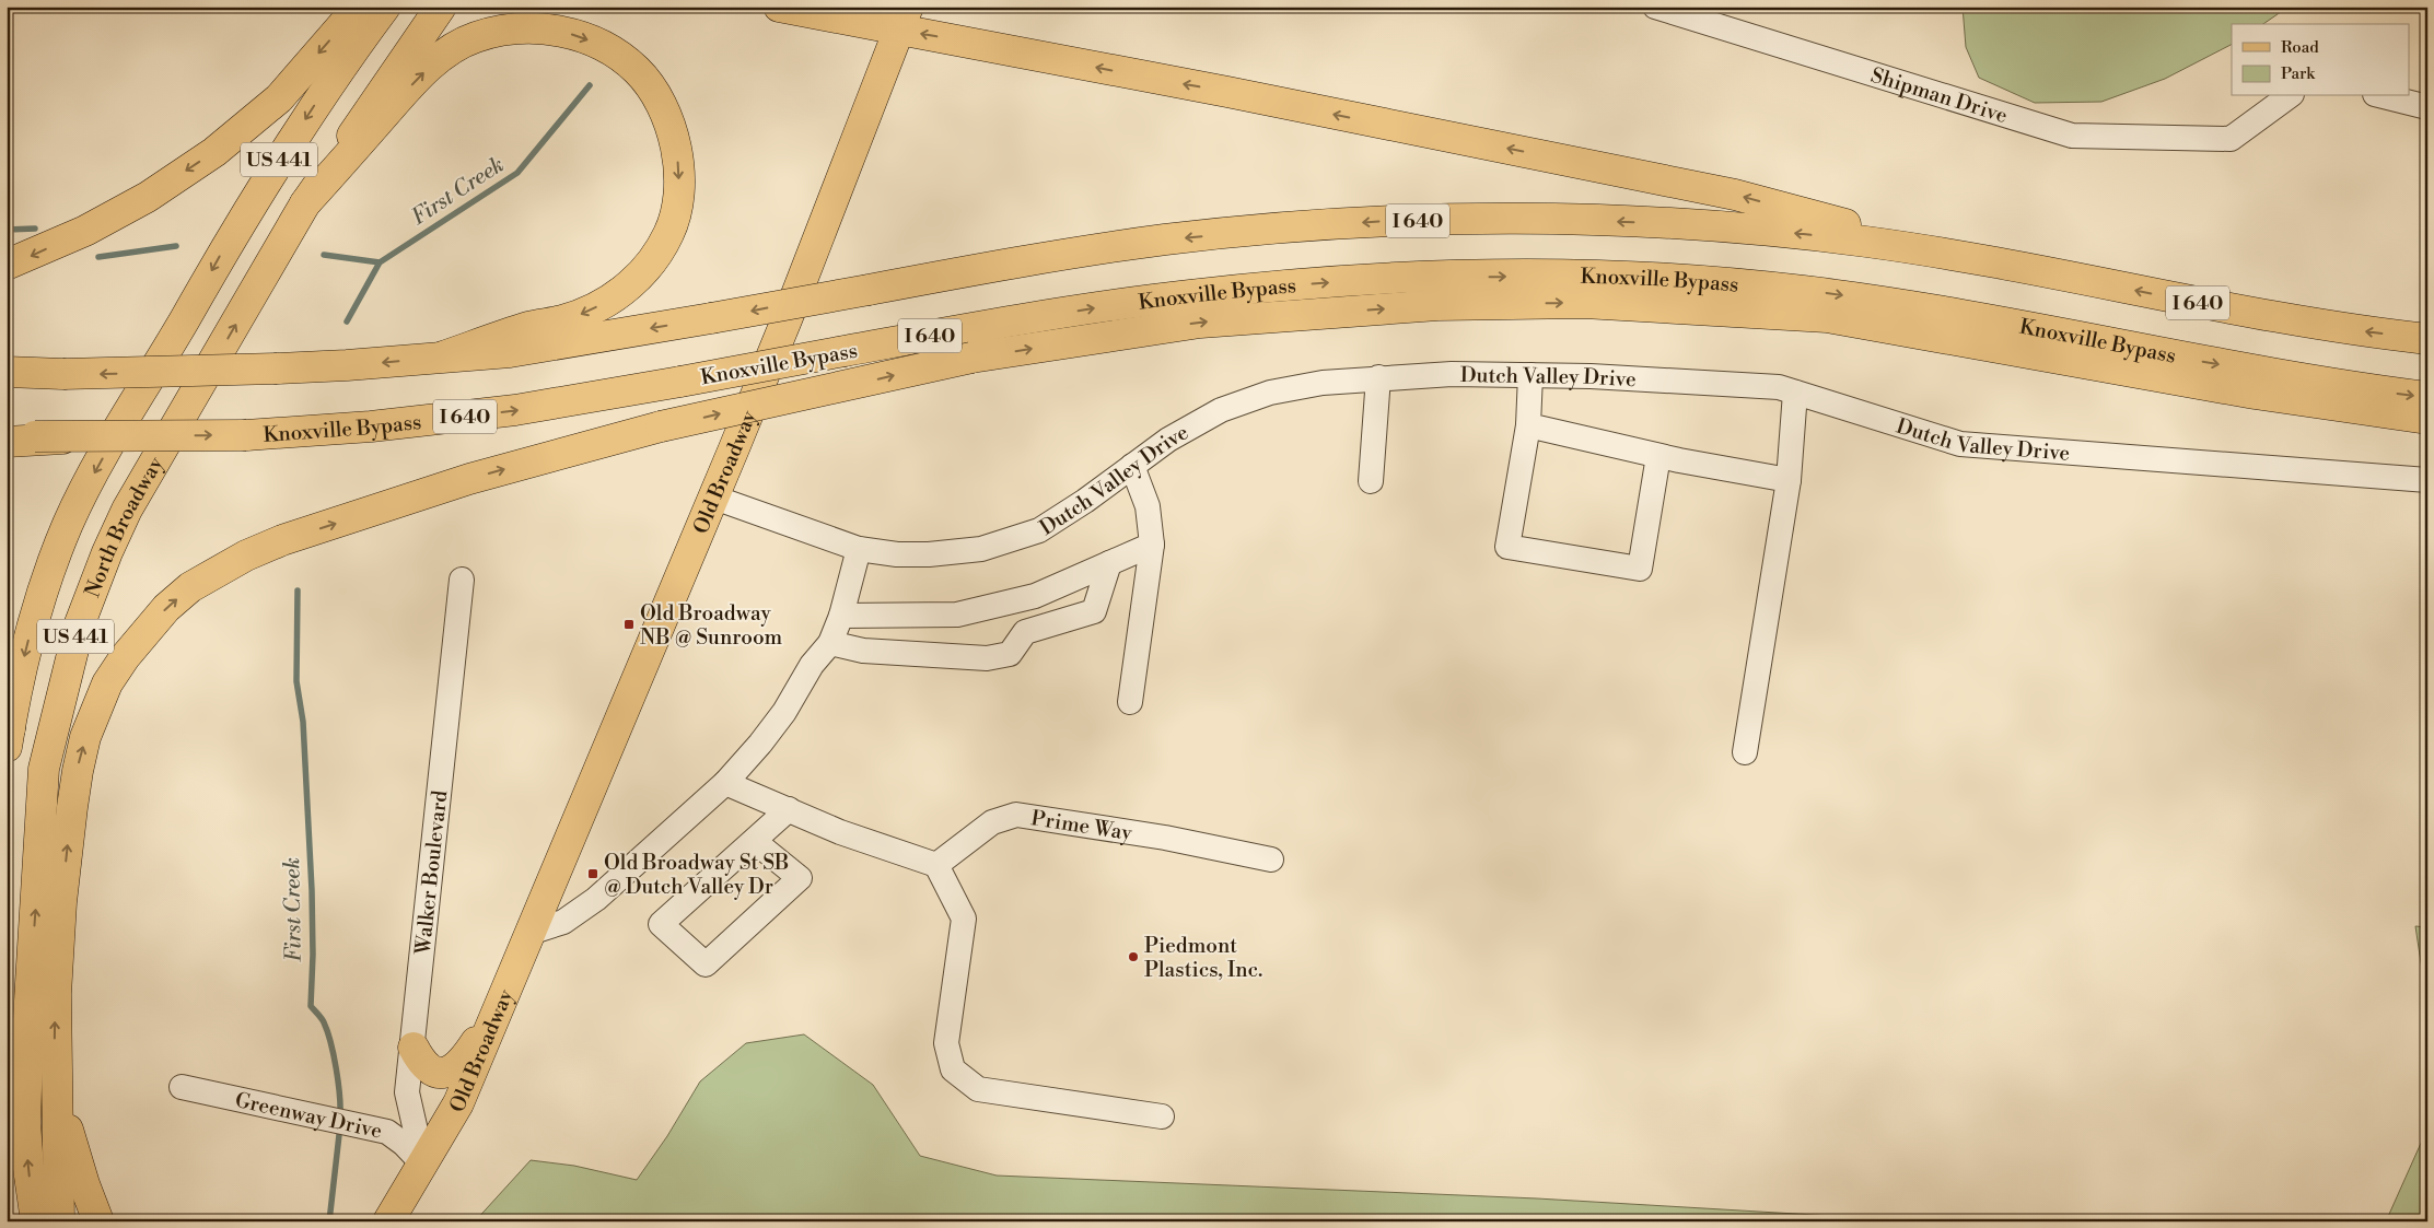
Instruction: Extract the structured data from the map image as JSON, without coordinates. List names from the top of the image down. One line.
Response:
{"streets":{"main road":["US 441","I 640","Knoxville Bypass","Old Broadway","North Broadway"],"street":["Shipman Drive","Dutch Valley Drive","Prime Way","Walker Boulevard","Greenway Drive"]},"crossings":[["Dutch Valley Drive","Old Broadway"],["Old Broadway","Walker Boulevard"],["Old Broadway","Greenway Drive"],["Walker Boulevard","Greenway Drive"]],"water":["First Creek"],"places":{"transit":["Old Broadway NB @ Sunroom","Old Broadway St SB @ Dutch Valley Dr"],"other":["Piedmont Plastics, Inc."]},"legend":["Road","Park"]}
